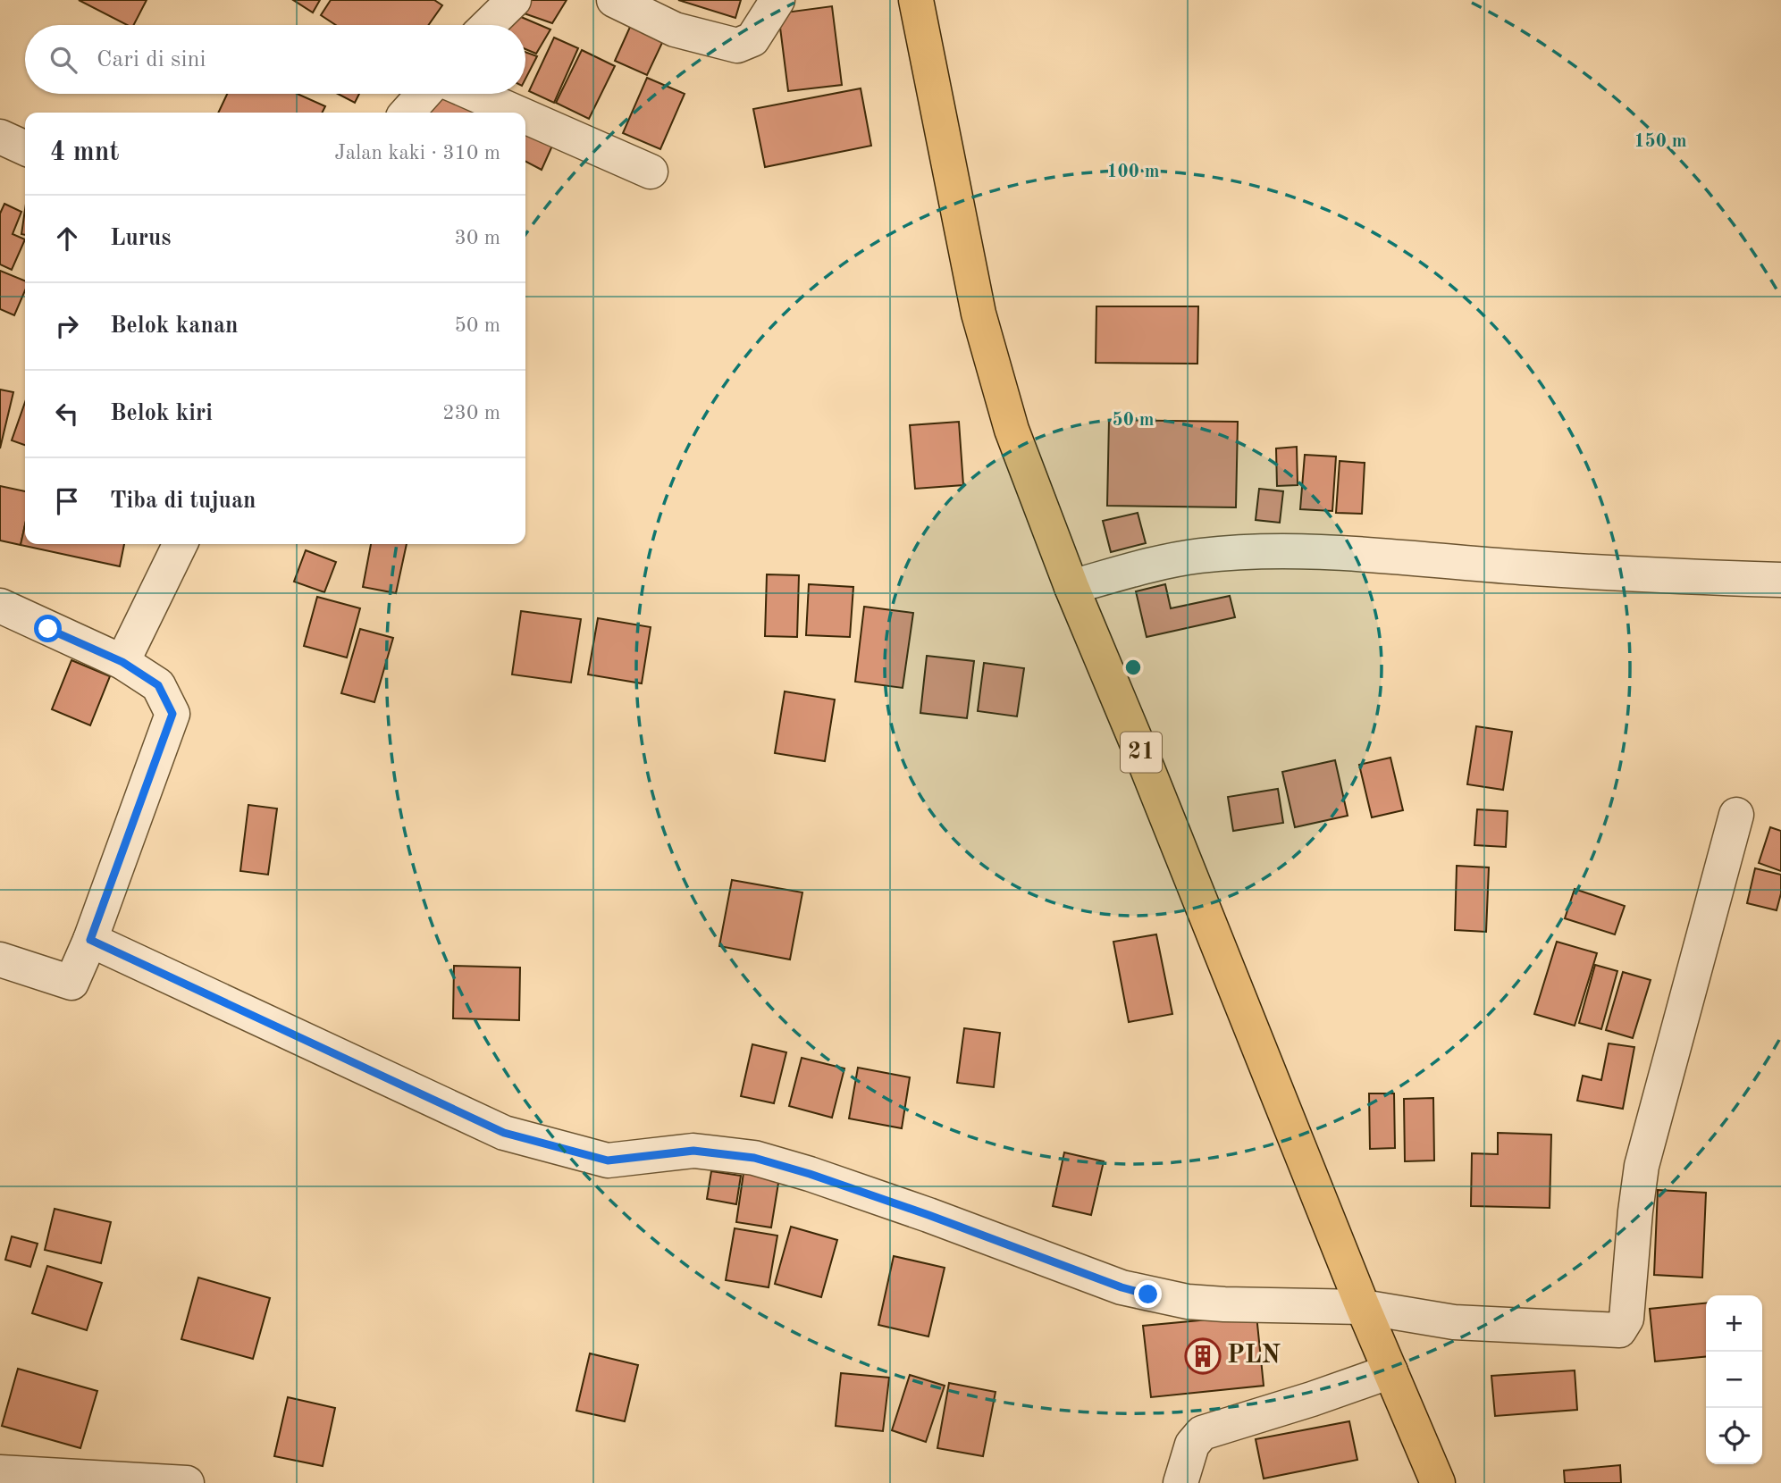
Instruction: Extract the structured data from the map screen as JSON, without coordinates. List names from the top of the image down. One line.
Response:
{"streets":{"highway":["21"]},"places":{"building":["PLN"]},"page":{"search":"Cari di sini","heading":["4 mnt","Jalan kaki · 310 m"],"list":[["Lurus","30 m"],["Belok kanan","50 m"],["Belok kiri","230 m"],"Tiba di tujuan"],"map_buttons":["+","−"]},"rings":["150 m","100 m","50 m"]}
